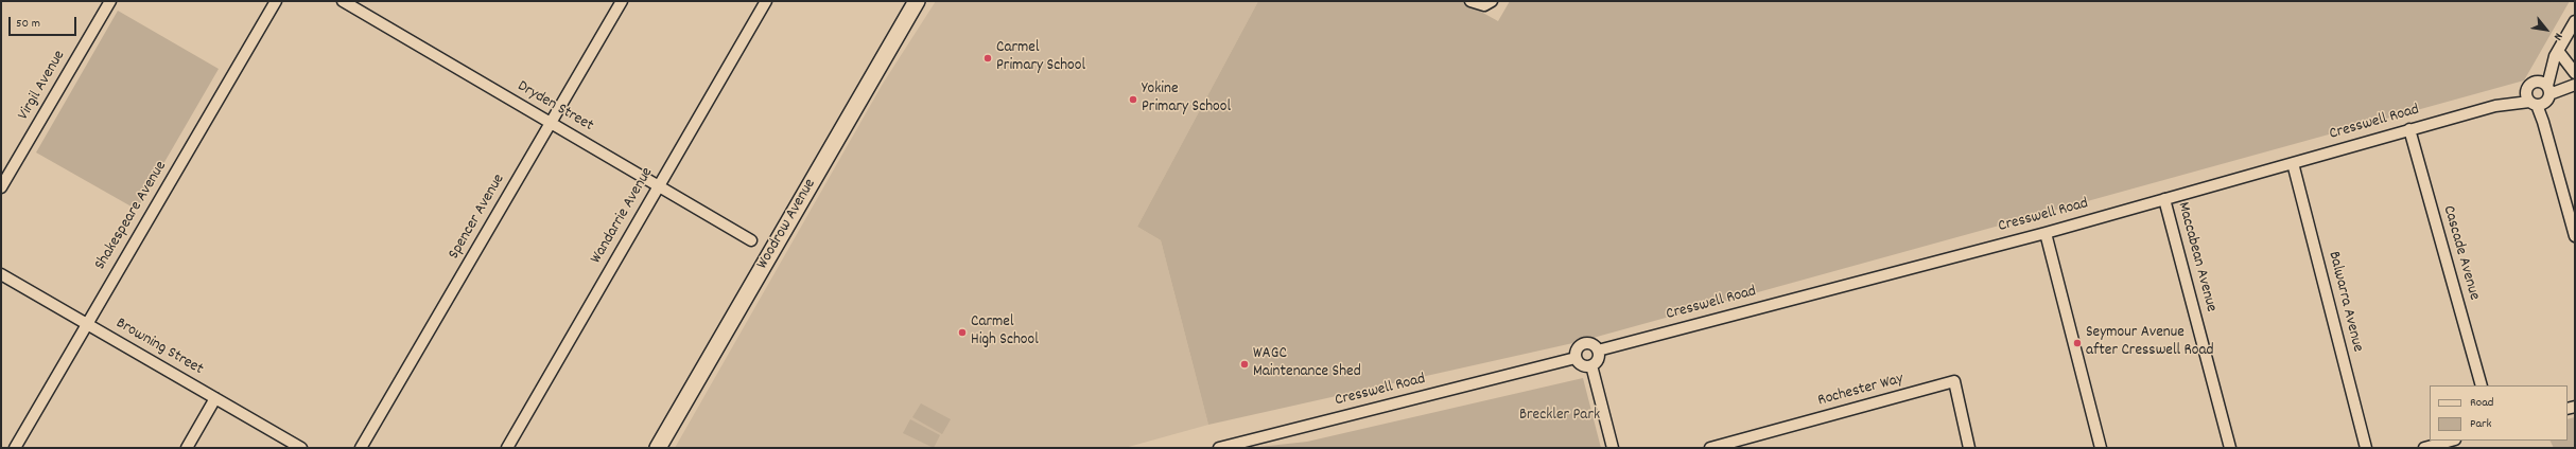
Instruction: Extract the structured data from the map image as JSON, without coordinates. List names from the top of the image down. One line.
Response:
{"streets":{"main road":["Woodrow Avenue"],"street":["Virgil Avenue","Dryden Street","Cresswell Road","Shakespeare Avenue","Wandarrie Avenue","Spencer Avenue","Cascade Avenue","Maccabean Avenue","Balwarra Avenue","Browning Street","Rochester Way"]},"crossings":[["Dryden Street","Wandarrie Avenue"],["Dryden Street","Spencer Avenue"],["Cresswell Road","Cascade Avenue"],["Cresswell Road","Maccabean Avenue"],["Cresswell Road","Balwarra Avenue"],["Shakespeare Avenue","Browning Street"]],"parks":["Breckler Park"],"places":["Carmel Primary School","Yokine Primary School","Carmel High School","Seymour Avenue after Cresswell Road","WAGC Maintenance Shed"],"legend":["Road","Park"],"scale_bar":"50 m","north":"bottom right"}
